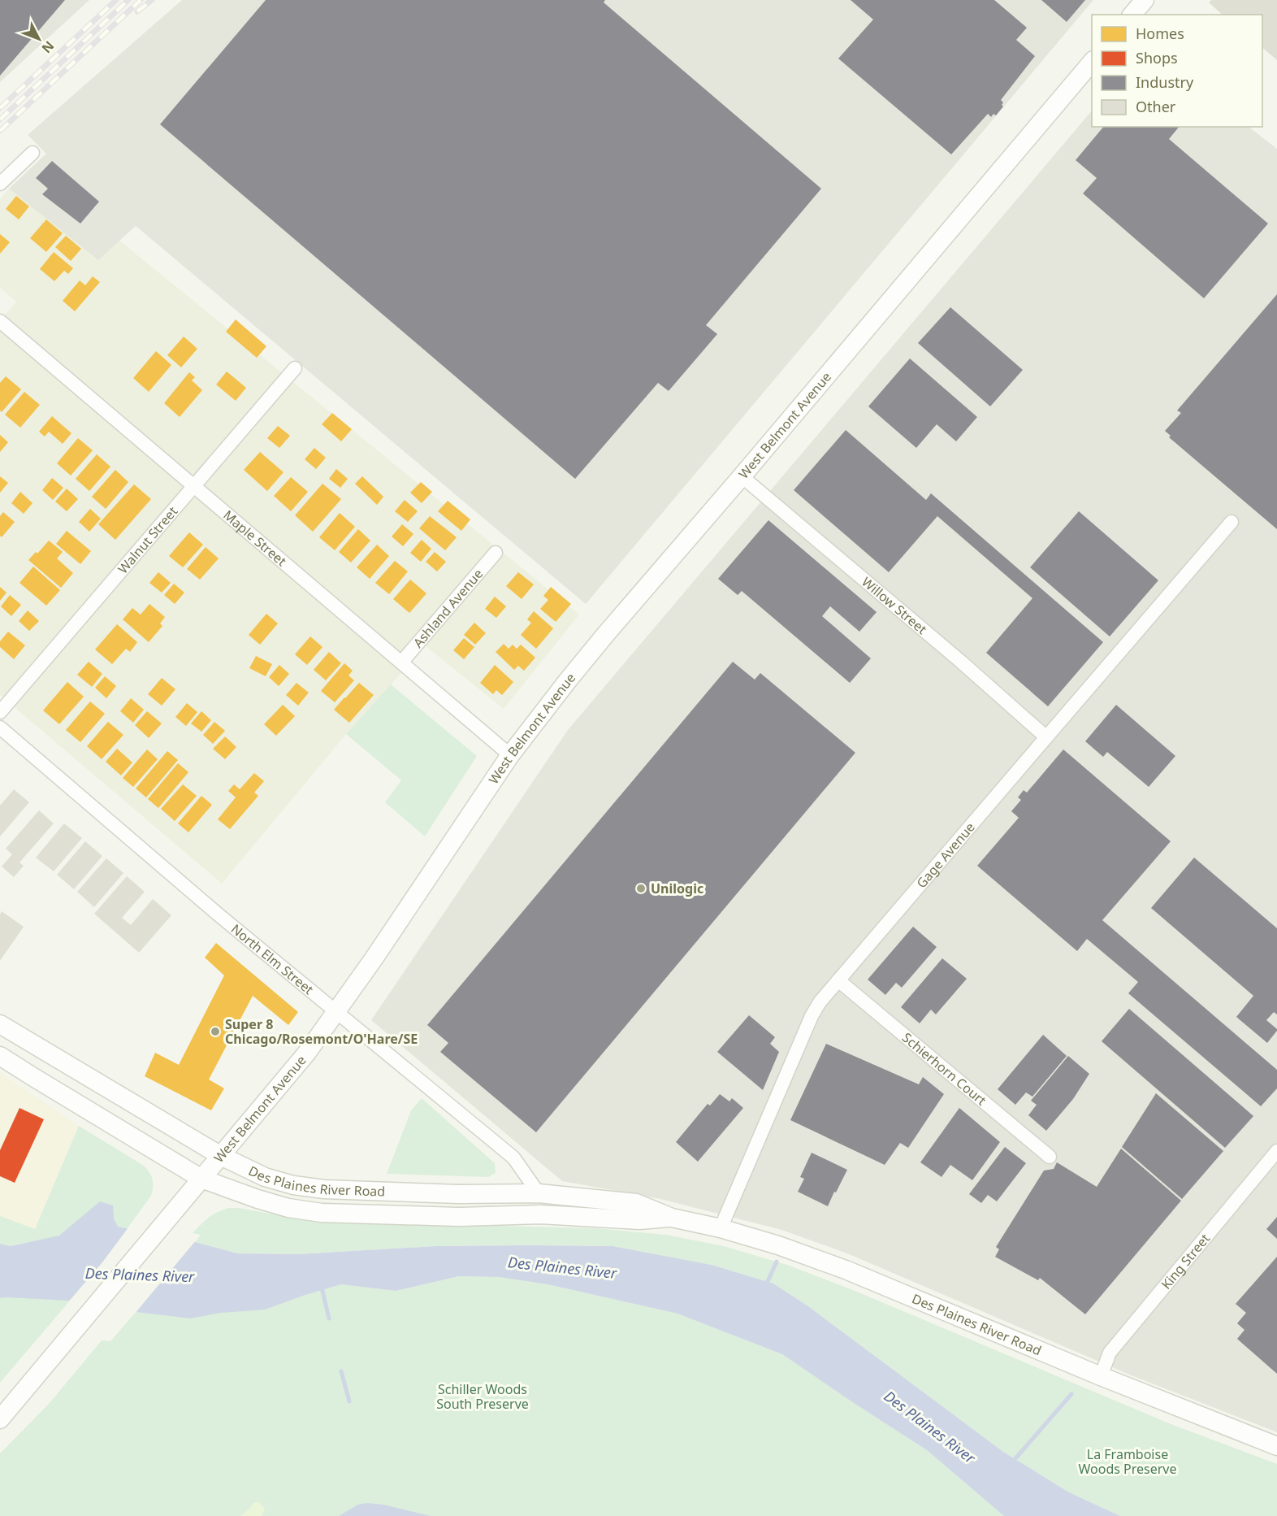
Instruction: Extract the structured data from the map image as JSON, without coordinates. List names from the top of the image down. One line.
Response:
{"streets":{"main road":["West Belmont Avenue","Des Plaines River Road"],"street":["Maple Street","Walnut Street","Willow Street","Ashland Avenue","Gage Avenue","North Elm Street","Schierhorn Court","King Street"]},"crossings":[["West Belmont Avenue","Maple Street"],["West Belmont Avenue","Willow Street"],["West Belmont Avenue","North Elm Street"],["West Belmont Avenue","Des Plaines River Road"],["Maple Street","Walnut Street"],["Maple Street","Ashland Avenue"],["Willow Street","Gage Avenue"],["Gage Avenue","Schierhorn Court"],["Gage Avenue","Des Plaines River Road"],["North Elm Street","Des Plaines River Road"],["Des Plaines River Road","King Street"]],"water":["Des Plaines River"],"parks":["Schiller Woods South Preserve","La Framboise Woods Preserve"],"places":["Unilogic","Super 8 Chicago/Rosemont/O'Hare/SE"],"legend":["Homes","Shops","Industry","Other"],"north":"bottom right"}
